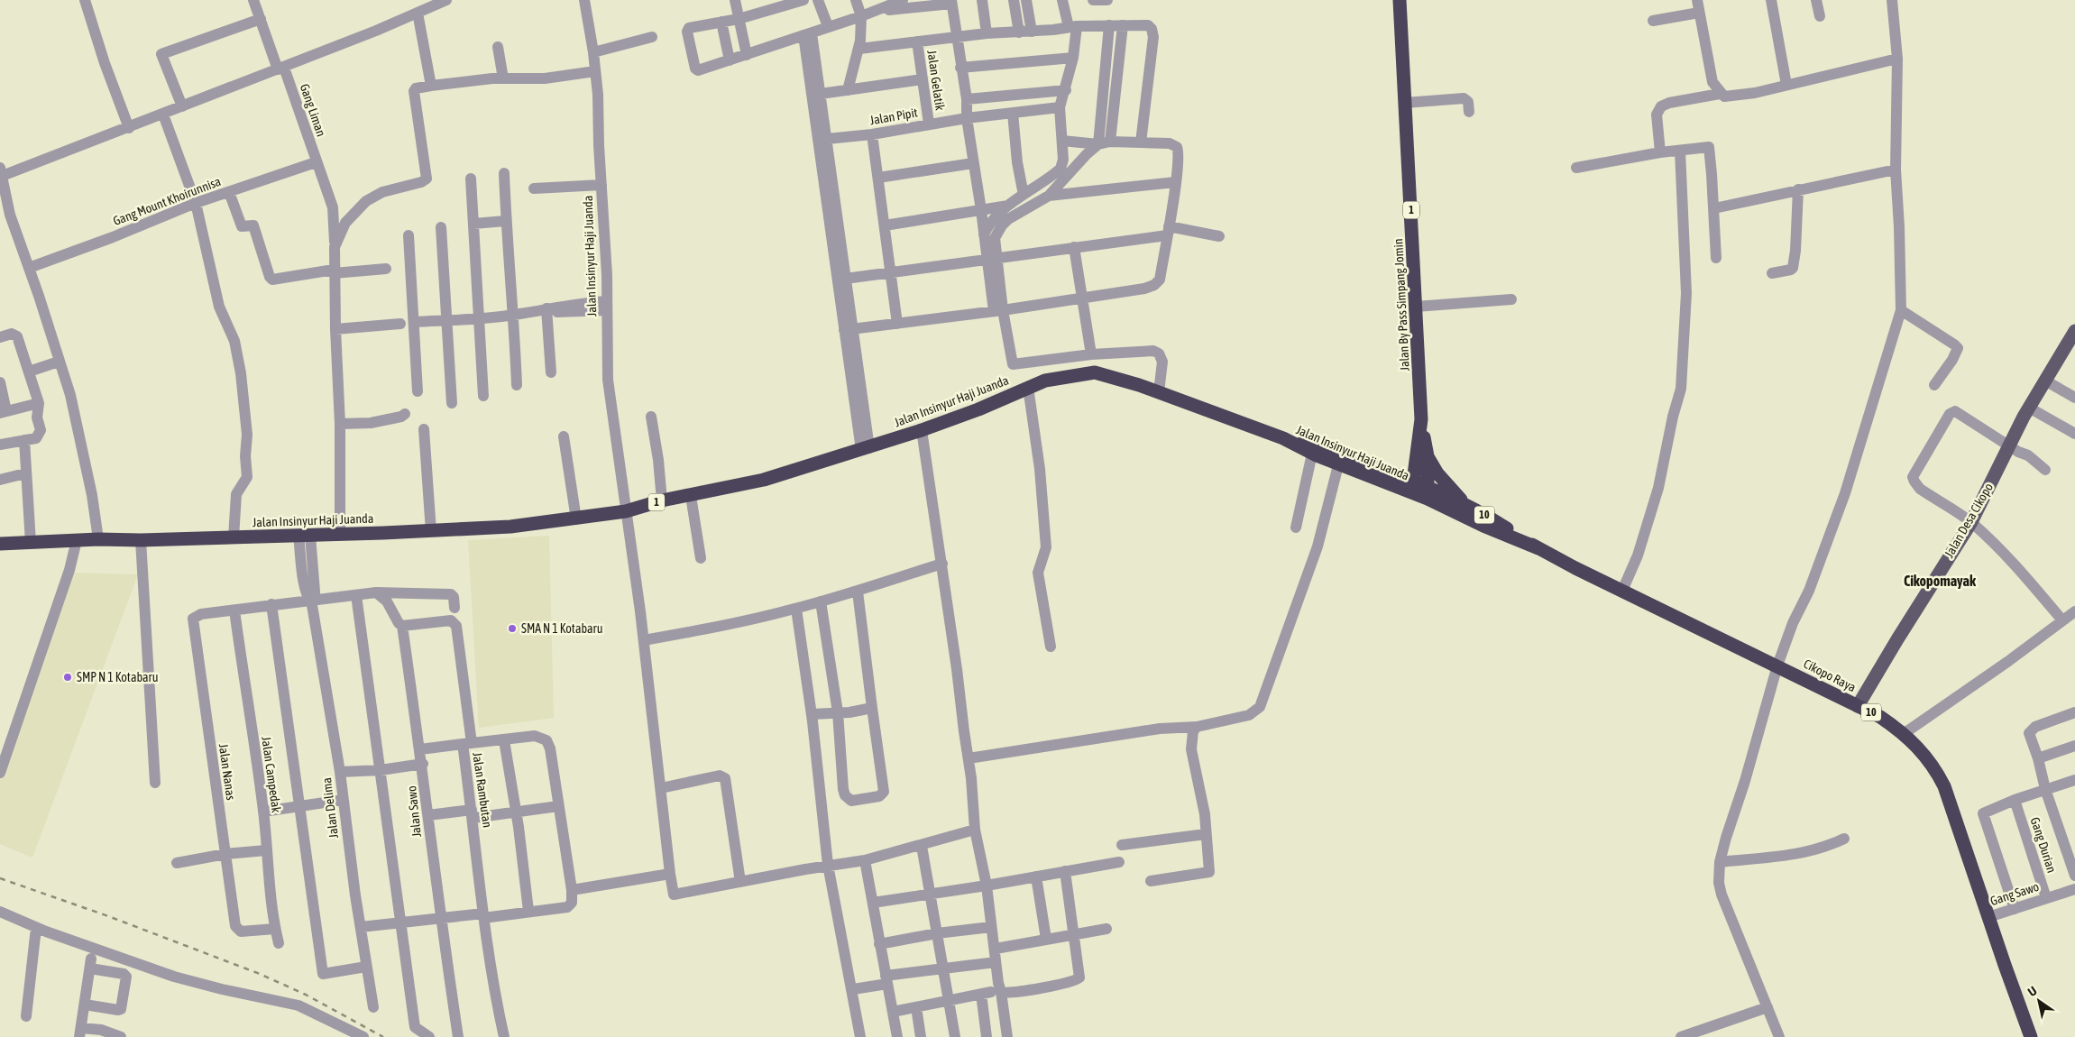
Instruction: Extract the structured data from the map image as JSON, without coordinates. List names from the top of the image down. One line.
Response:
{"streets":{"highway":["1","Jalan Insinyur Haji Juanda","Jalan By Pass Simpang Jomin","10","Cikopo Raya"],"main road":["Jalan Desa Cikopo"],"street":["Jalan Gelatik","Gang Liman","Jalan Pipit","Gang Mount Khoirunnisa","Jalan Nanas","Jalan Campedak","Jalan Rambutan","Jalan Delima","Jalan Sawo","Gang Durian","Gang Sawo"]},"crossings":[["Jalan Gelatik","Jalan Pipit"],["Gang Liman","Gang Mount Khoirunnisa"],["Gang Liman","Jalan Insinyur Haji Juanda"],["1","Jalan Insinyur Haji Juanda"],["1","Jalan By Pass Simpang Jomin"],["1","Cikopo Raya"],["Jalan Insinyur Haji Juanda","Jalan By Pass Simpang Jomin"],["Jalan Insinyur Haji Juanda","Jalan Delima"],["Jalan By Pass Simpang Jomin","Cikopo Raya"],["Jalan Desa Cikopo","Cikopo Raya"],["Cikopo Raya","Gang Sawo"],["Jalan Nanas","Jalan Campedak"],["Jalan Rambutan","Jalan Sawo"],["Gang Durian","Gang Sawo"]],"districts":["Cikopomayak"],"places":["SMA N 1 Kotabaru","SMP N 1 Kotabaru"],"north":"top left"}
